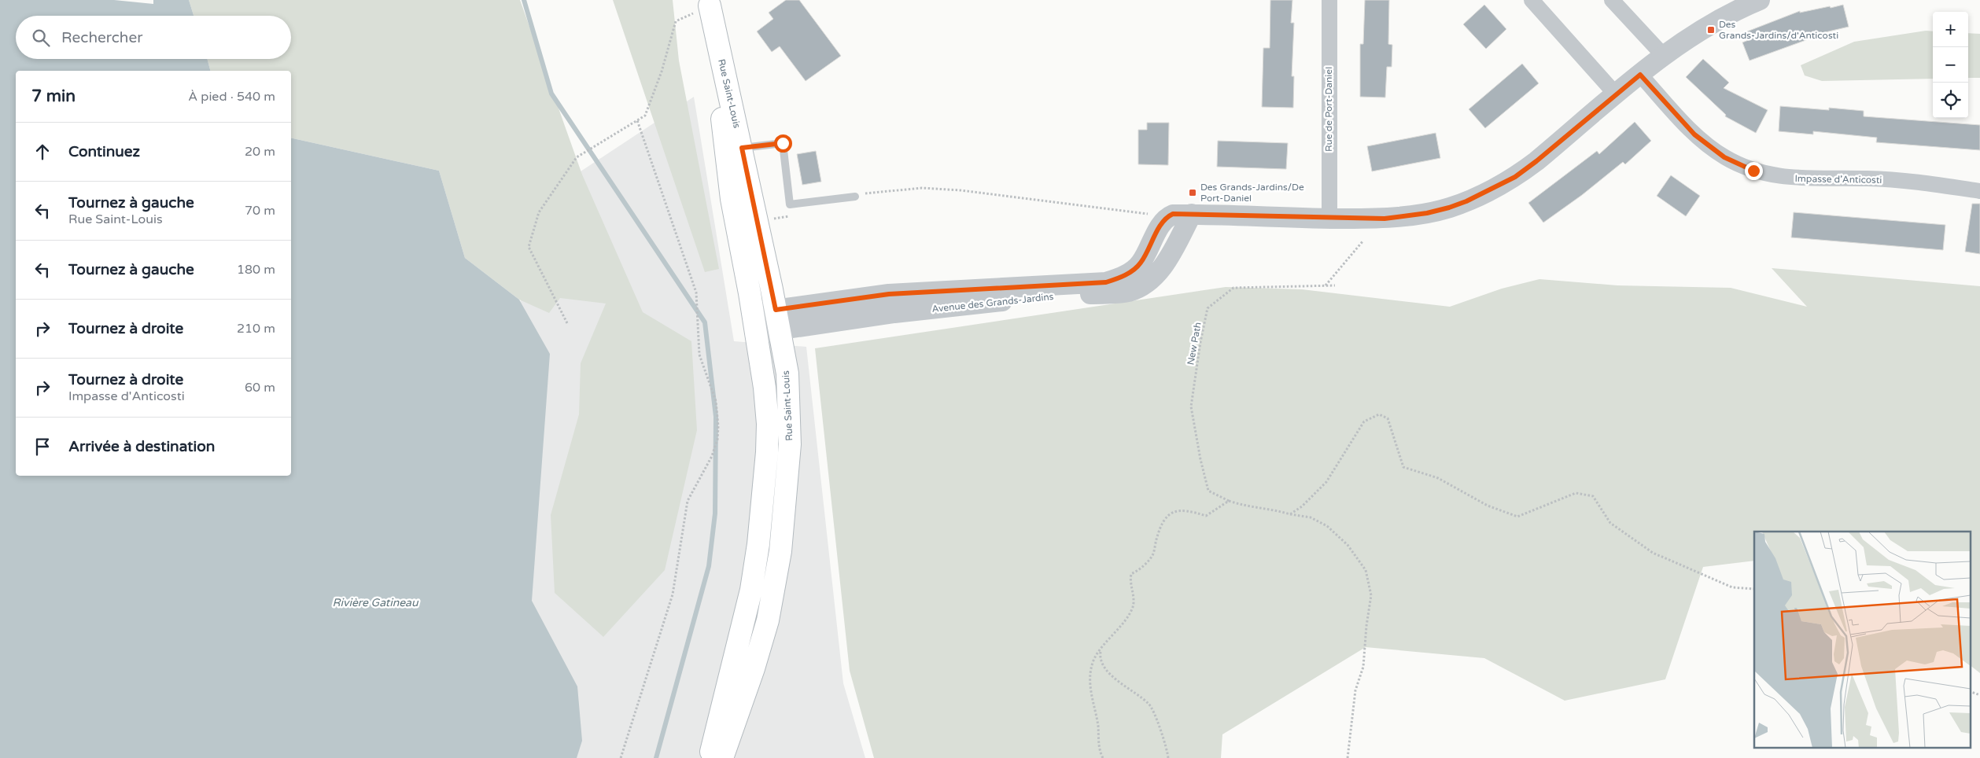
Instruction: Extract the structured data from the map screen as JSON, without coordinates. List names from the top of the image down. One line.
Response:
{"streets":{"main road":["Rue Saint-Louis"],"street":["Rue de Port-Daniel","Impasse d'Anticosti","Avenue des Grands-Jardins"],"path":["New Path"]},"crossings":[["Rue Saint-Louis","Avenue des Grands-Jardins"],["Rue de Port-Daniel","Avenue des Grands-Jardins"],["Impasse d'Anticosti","Avenue des Grands-Jardins"]],"water":["Rivière Gatineau"],"places":{"transit":["Des Grands-Jardins/d'Anticosti","Des Grands-Jardins/De Port-Daniel"]},"page":{"map_buttons":["+","−"],"search":"Rechercher","heading":["7 min","À pied · 540 m"],"list":[["Continuez","20 m"],["Tournez à gauche","Rue Saint-Louis","70 m"],["Tournez à gauche","180 m"],["Tournez à droite","210 m"],["Tournez à droite","Impasse d'Anticosti","60 m"],"Arrivée à destination"]}}
